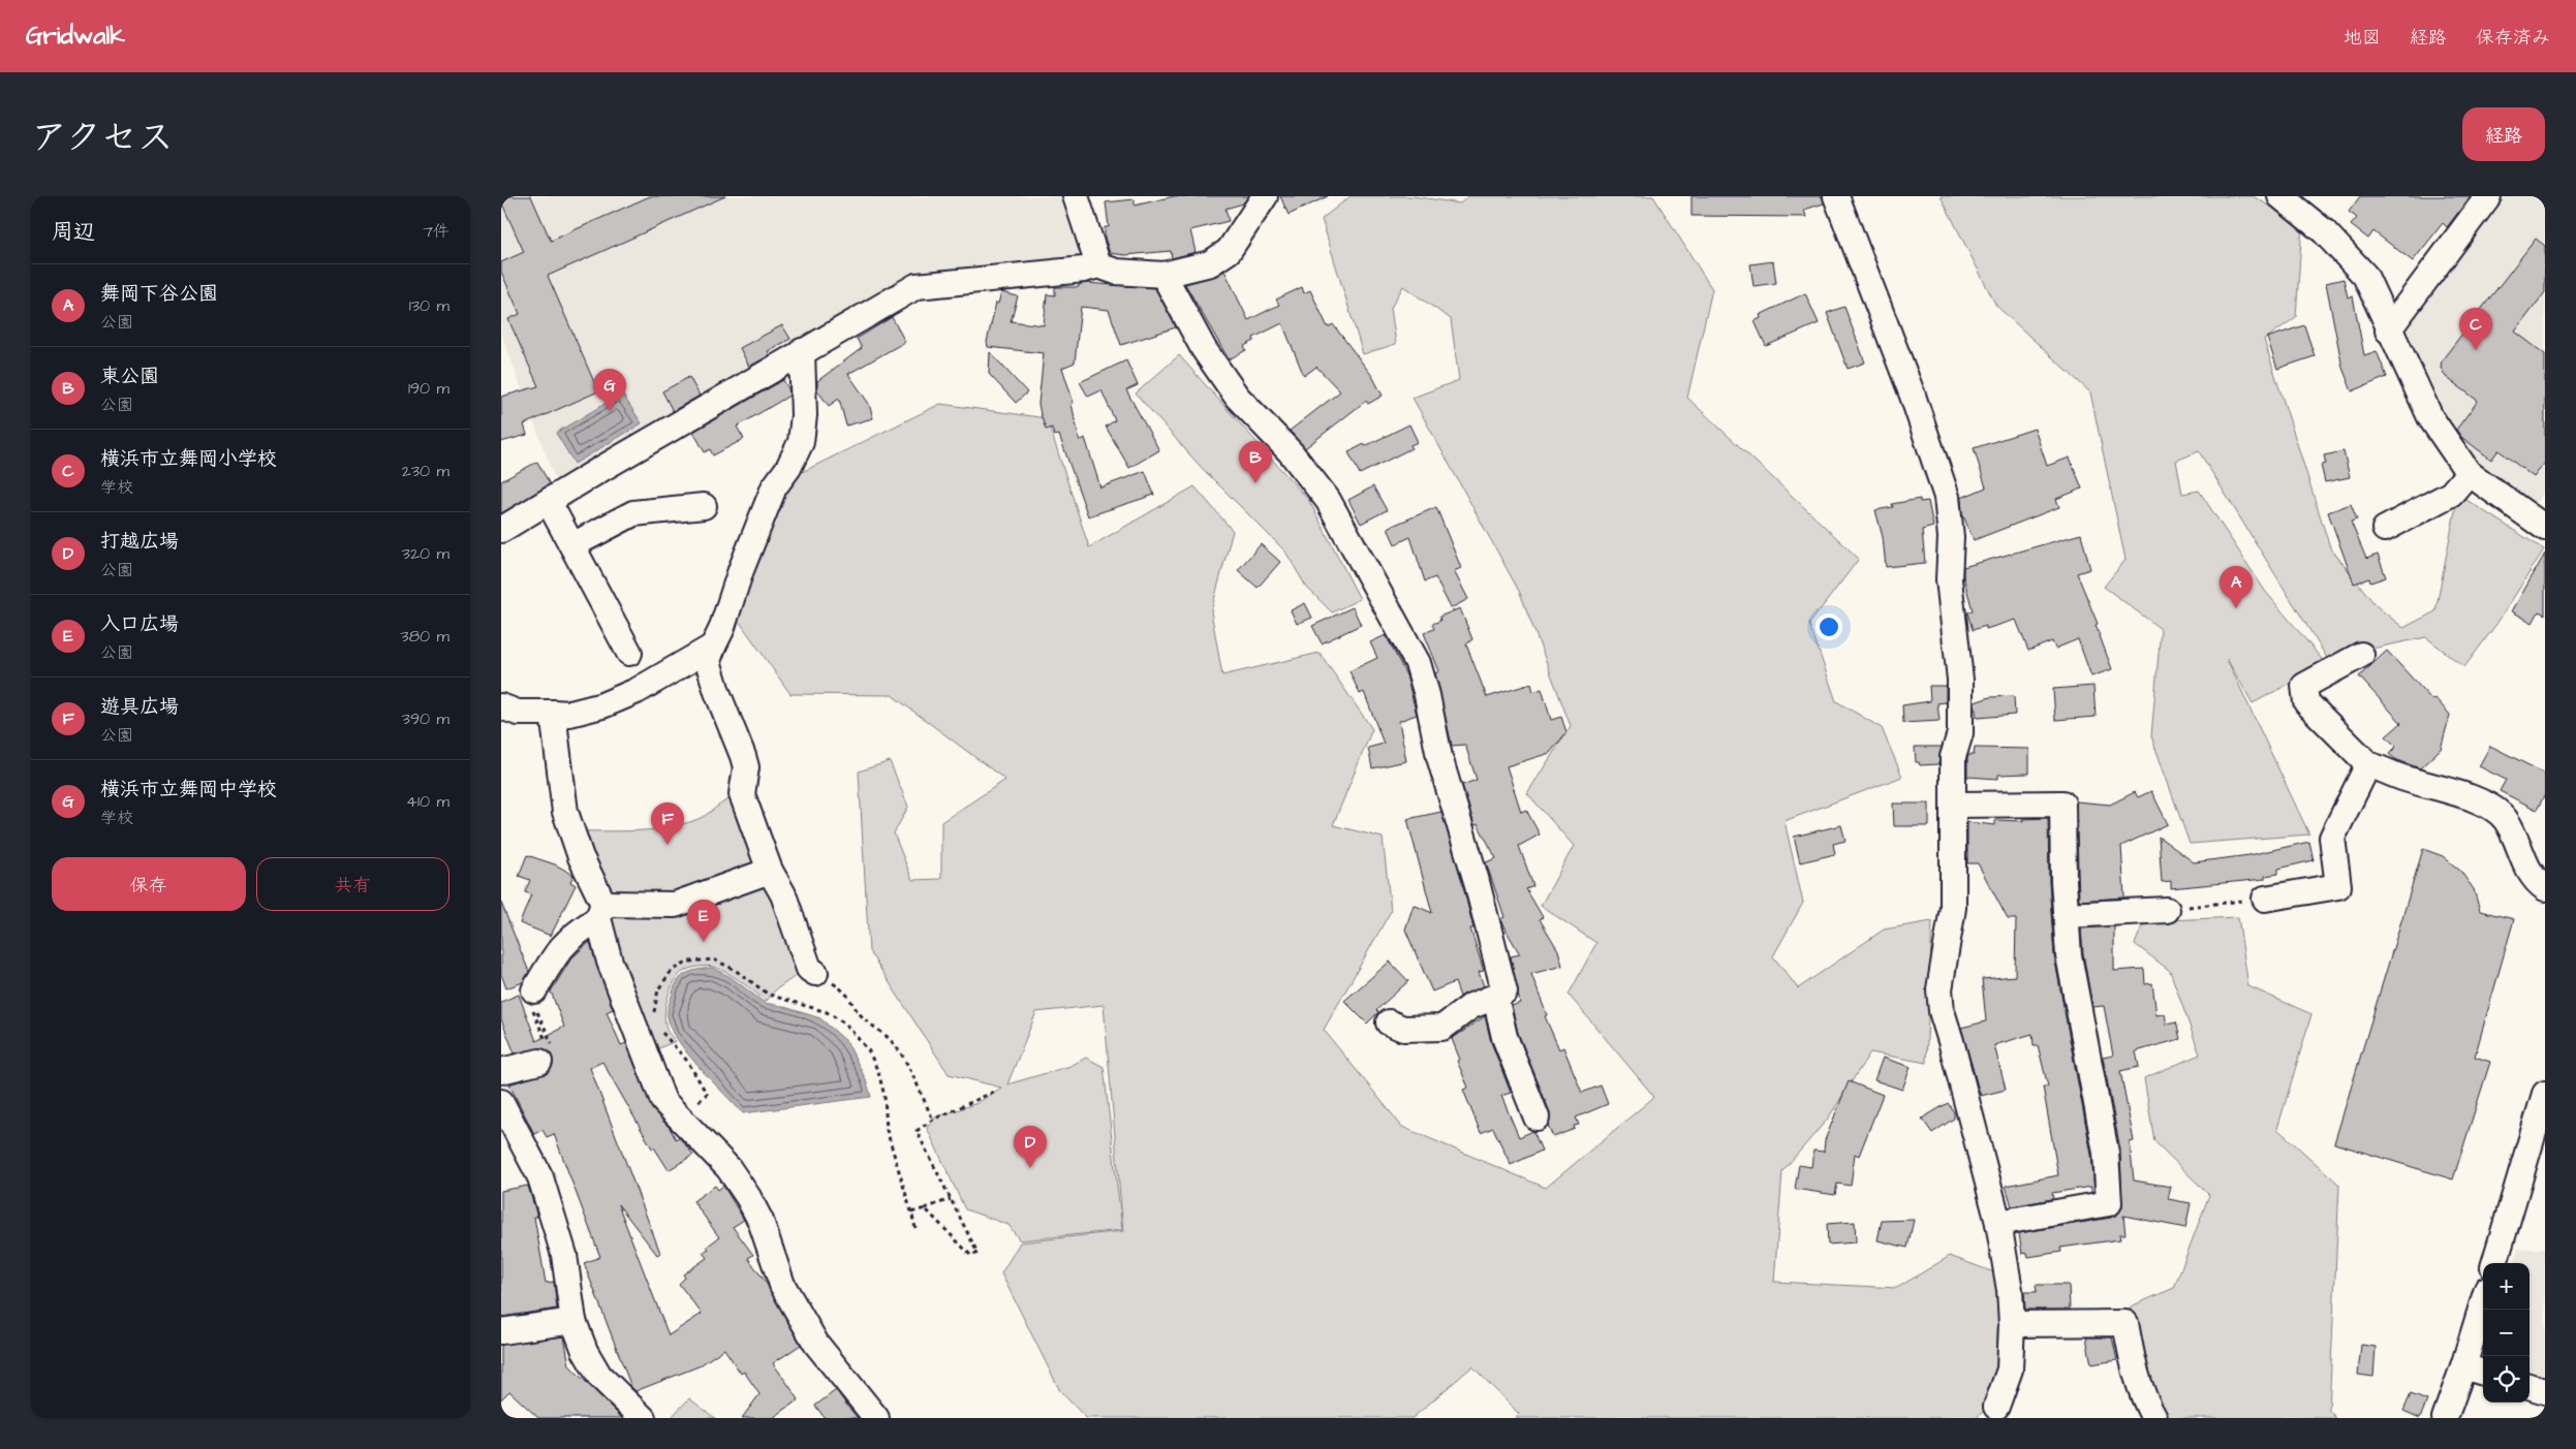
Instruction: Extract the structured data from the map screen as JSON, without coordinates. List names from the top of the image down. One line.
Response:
{"page":{"header":"Gridwalk","nav":["地図","経路","保存済み"],"title":"アクセス","buttons":["経路",["保存","共有"]],"heading":["周辺","7件"],"list":[{"mark":"A","name":"舞岡下谷公園","note":"公園","value":"130 m"},{"mark":"B","name":"東公園","note":"公園","value":"190 m"},{"mark":"C","name":"横浜市立舞岡小学校","note":"学校","value":"230 m"},{"mark":"D","name":"打越広場","note":"公園","value":"320 m"},{"mark":"E","name":"入口広場","note":"公園","value":"380 m"},{"mark":"F","name":"遊具広場","note":"公園","value":"390 m"},{"mark":"G","name":"横浜市立舞岡中学校","note":"学校","value":"410 m"}],"pins":["C","G","B","A","F","E","D"],"map_buttons":["+","−"]}}
